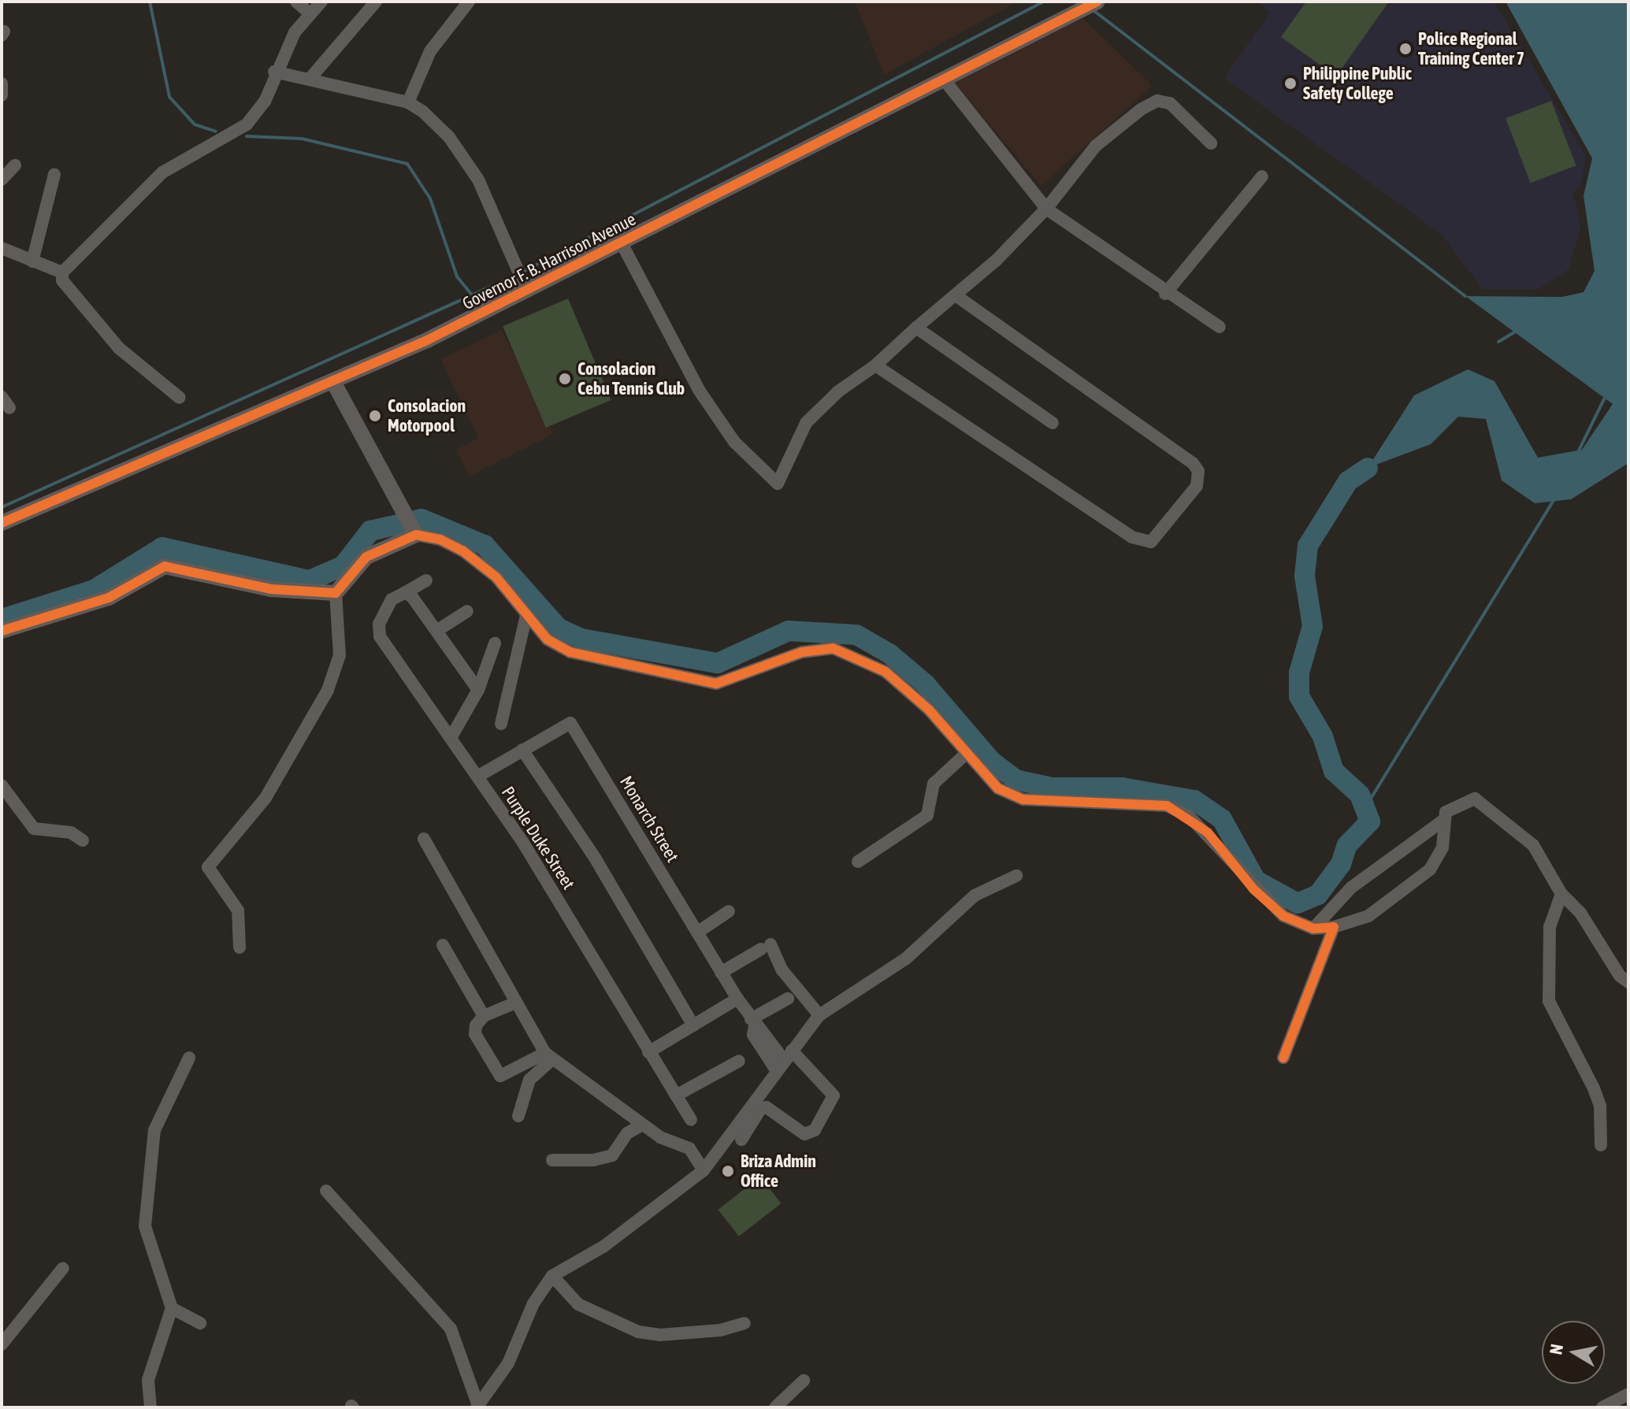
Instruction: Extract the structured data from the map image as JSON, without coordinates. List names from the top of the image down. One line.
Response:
{"streets":{"street":["Governor F. B. Harrison Avenue","Monarch Street","Purple Duke Street"]},"crossings":[["Monarch Street","Purple Duke Street"]],"places":["Police Regional Training Center 7","Philippine Public Safety College","Consolacion Cebu Tennis Club","Consolacion Motorpool","Briza Admin Office"],"north":"left"}
